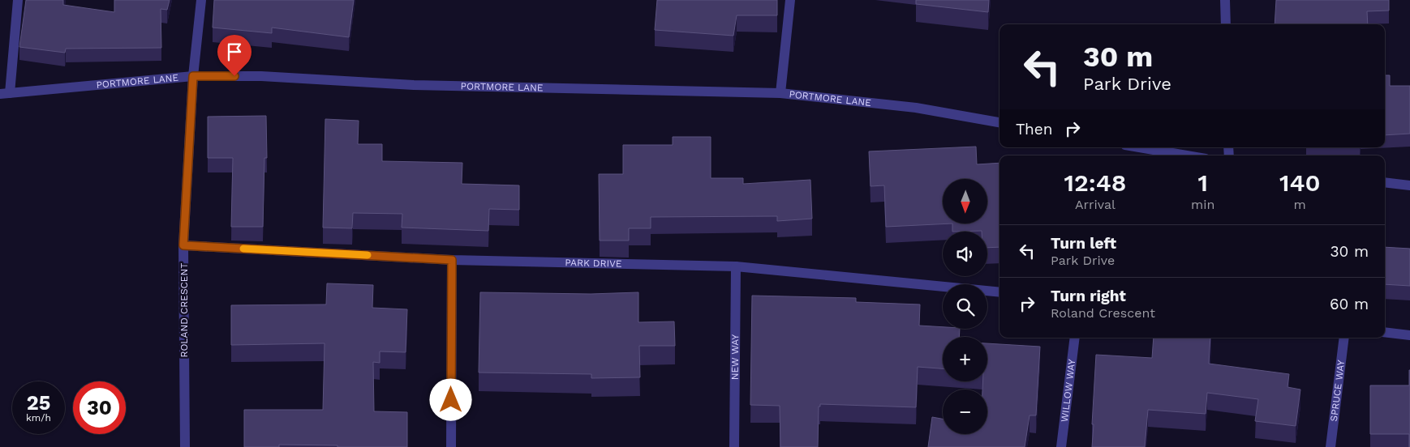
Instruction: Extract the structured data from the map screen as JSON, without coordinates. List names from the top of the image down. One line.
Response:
{"streets":{"street":["PORTMORE LANE","PARK DRIVE","ROLAND CRESCENT","NEW WAY","WILLOW WAY","SPRUCE WAY"]},"crossings":[["PORTMORE LANE","ROLAND CRESCENT"],["PARK DRIVE","ROLAND CRESCENT"],["PARK DRIVE","NEW WAY"]],"north":"bottom","page":{"turn":["30 m","Park Drive"],"then":"Then","eta":["12:48","Arrival","1","min","140","m"],"map_buttons":["+","−"],"list":[{"name":"Turn left","note":"Park Drive","value":"30 m"},{"name":"Turn right","note":"Roland Crescent","value":"60 m"}],"speed":"25 km/h","limit":"30"}}
